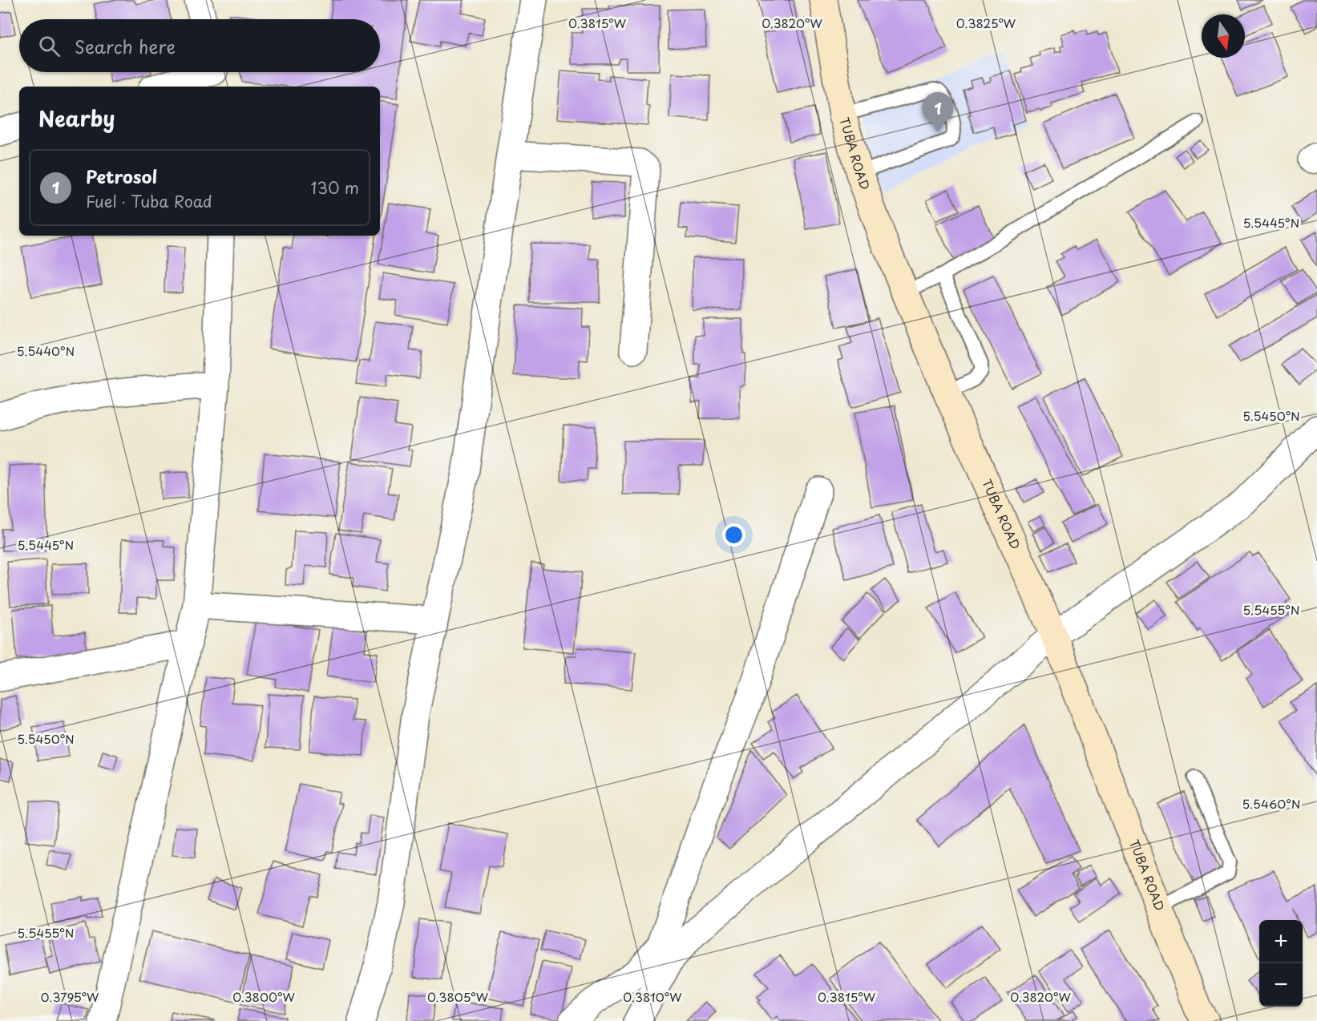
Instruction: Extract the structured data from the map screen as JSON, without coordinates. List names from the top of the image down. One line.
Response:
{"streets":{"street":["TUBA ROAD"]},"north":"bottom","page":{"search":"Search here","heading":"Nearby","pins":"1","list":[{"mark":"1","name":"Petrosol","note":"Fuel · Tuba Road","value":"130 m"}],"map_buttons":["+","−"]},"coordinates":["0.3815°W","0.3820°W","0.3825°W","5.5445°N","5.5440°N","5.5450°N","5.5455°N","5.5460°N","0.3795°W","0.3800°W","0.3805°W","0.3810°W"]}
